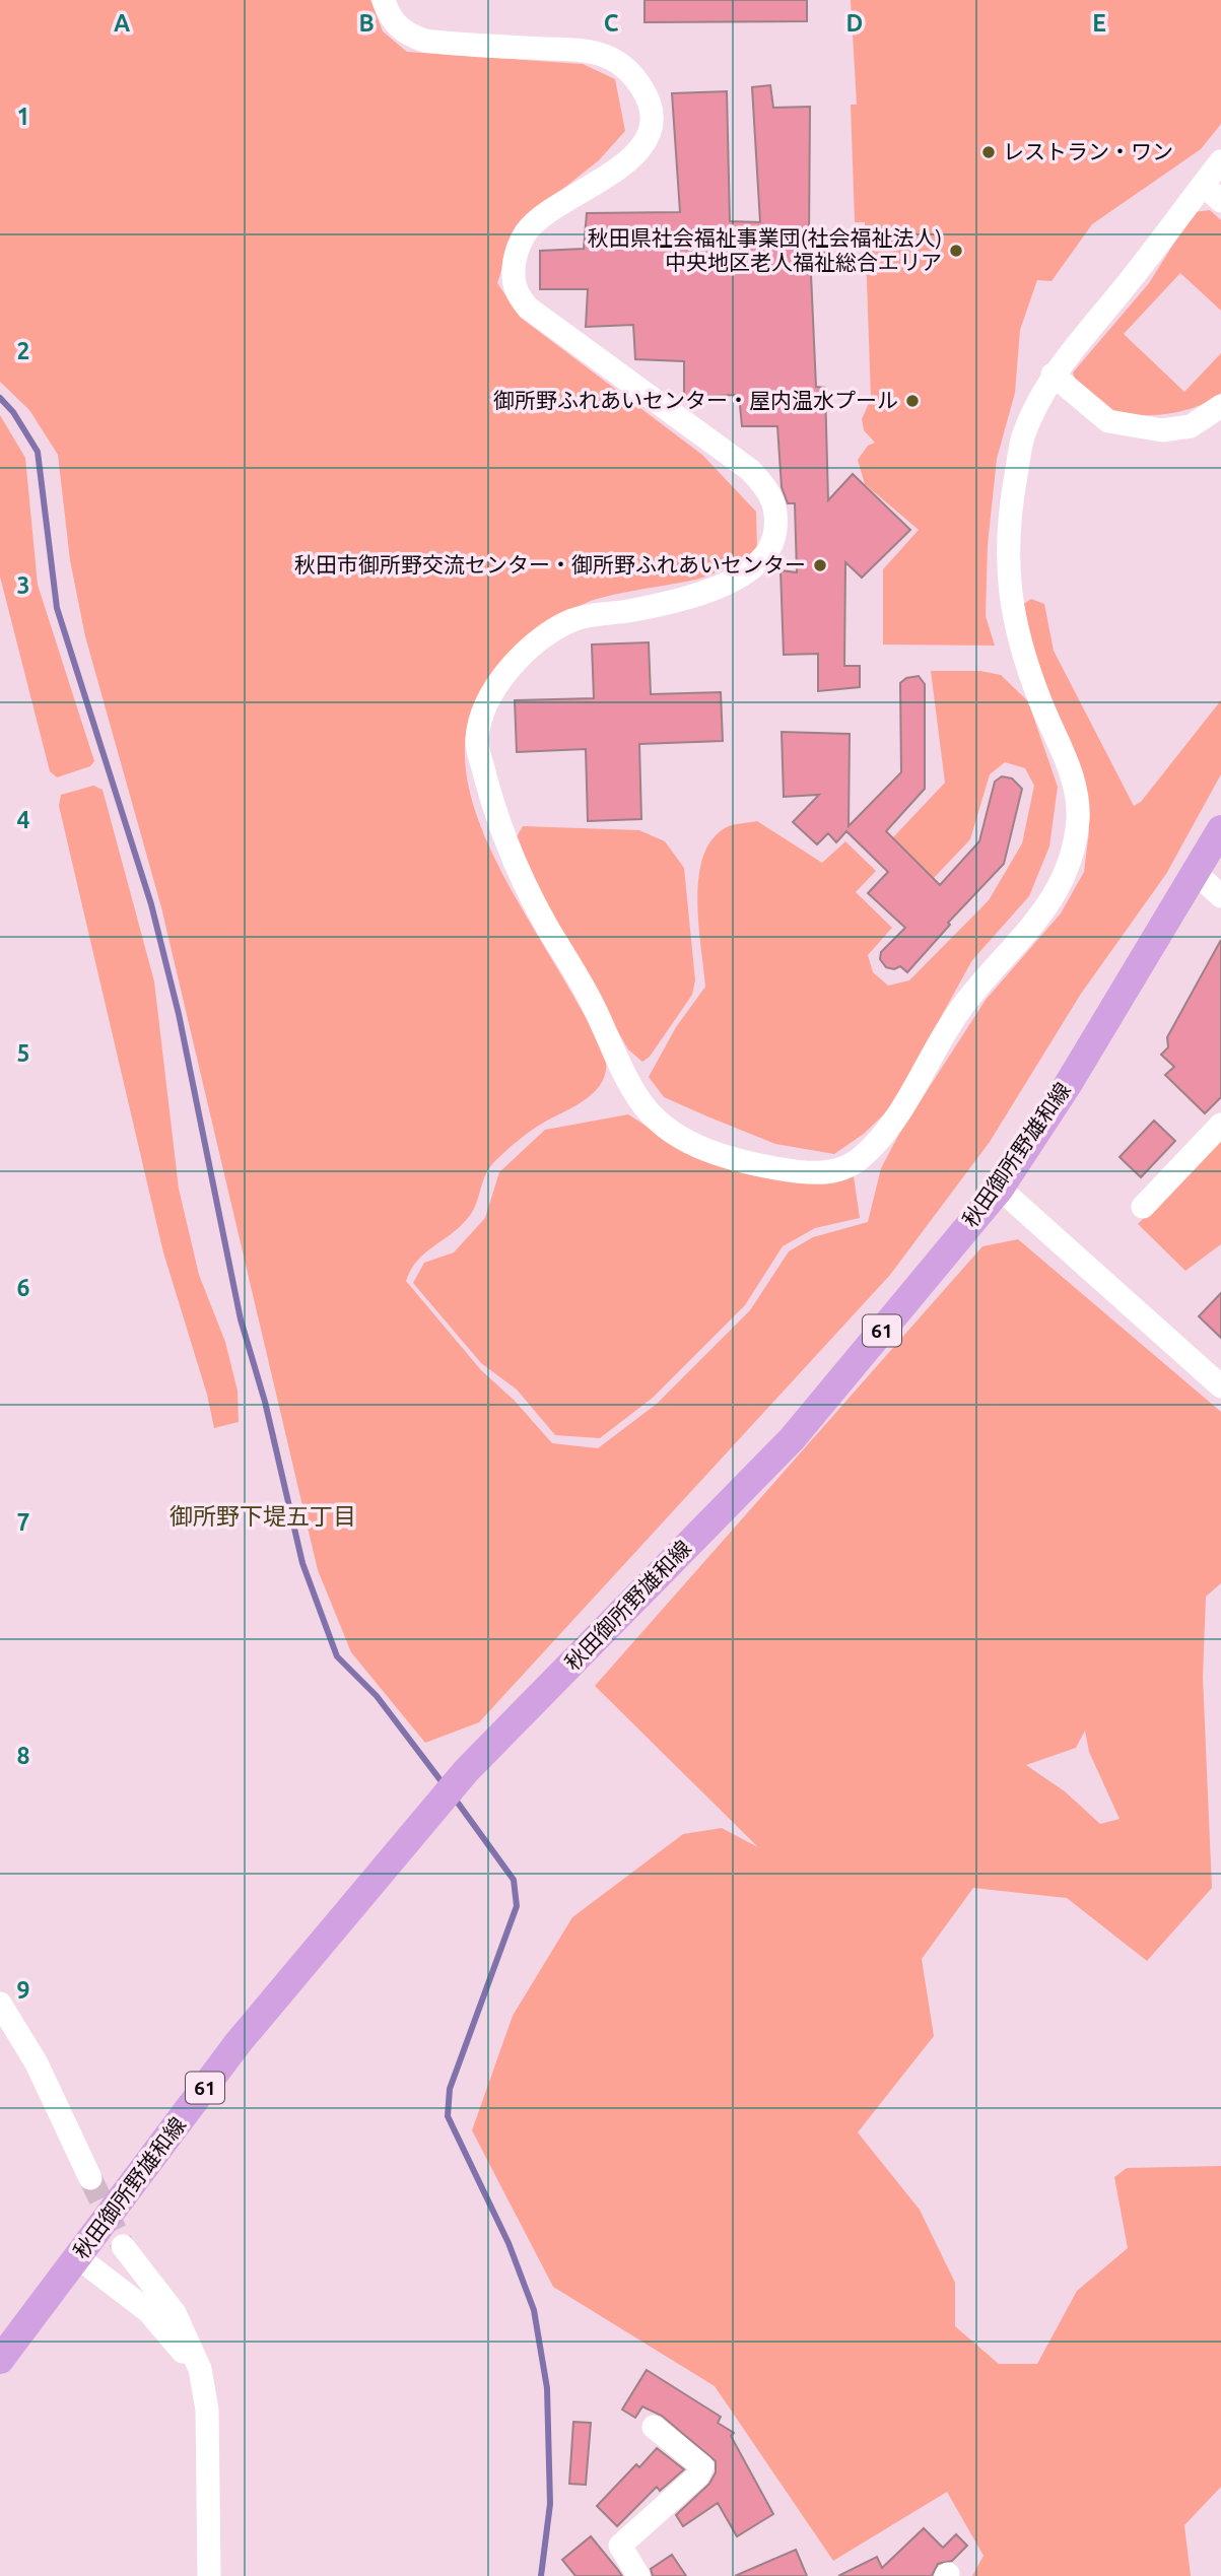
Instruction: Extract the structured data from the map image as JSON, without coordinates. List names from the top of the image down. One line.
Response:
{"streets":{"main road":["秋田御所野雄和線","61"]},"districts":["御所野下堤五丁目"],"places":["レストラン・ワン","秋田県社会福祉事業団(社会福祉法人) 中央地区老人福祉総合エリア","御所野ふれあいセンター・屋内温水プール","秋田市御所野交流センター・御所野ふれあいセンター"],"grid":{"columns":["A","B","C","D","E"],"rows":["1","2","3","4","5","6","7","8","9"]}}
